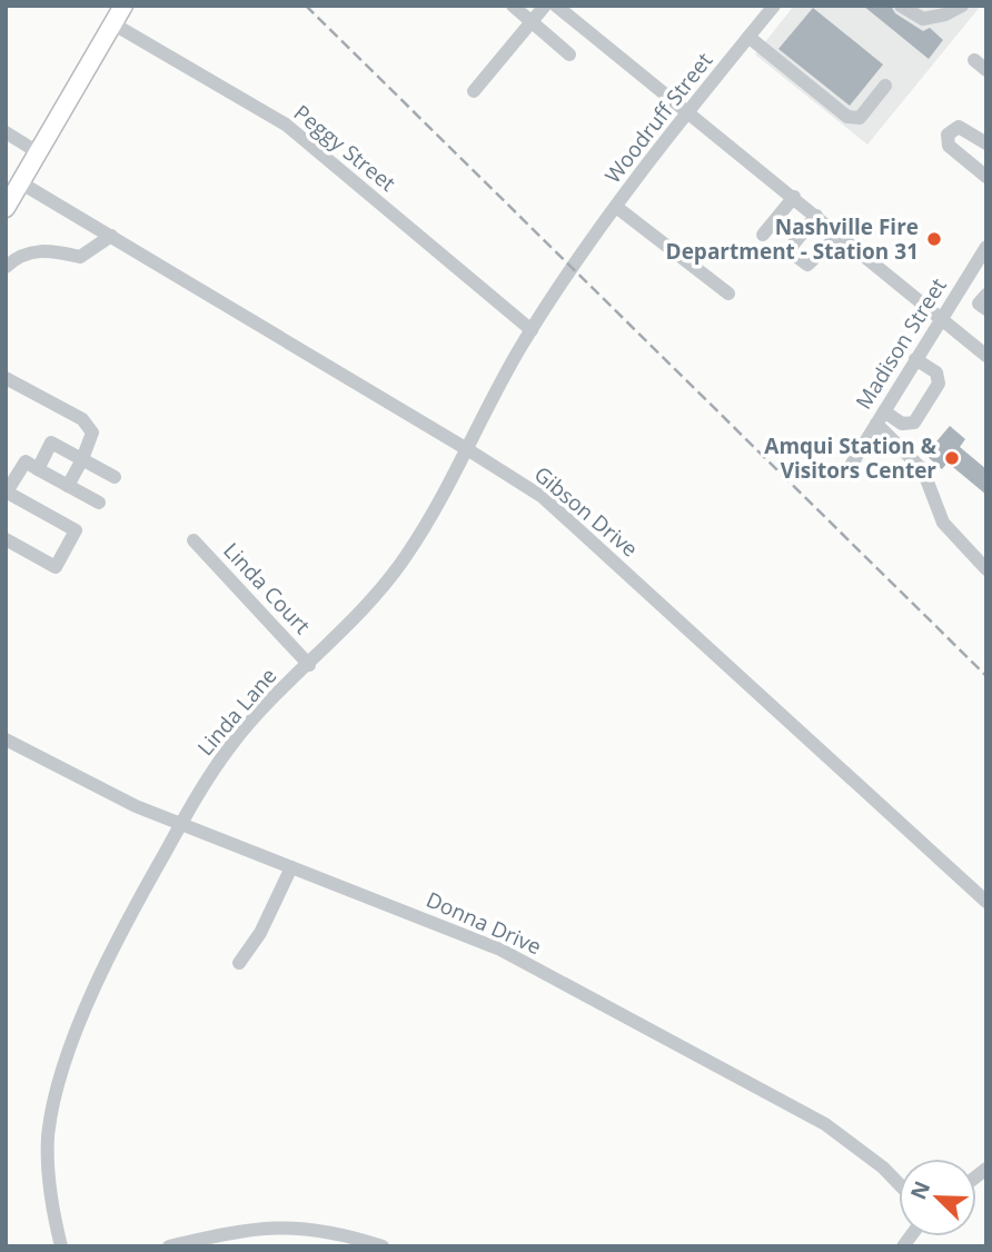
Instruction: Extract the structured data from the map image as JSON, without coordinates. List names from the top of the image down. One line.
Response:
{"streets":{"street":["Woodruff Street","Peggy Street","Madison Street","Gibson Drive","Linda Court","Linda Lane","Donna Drive"]},"crossings":[["Woodruff Street","Linda Lane"],["Peggy Street","Linda Lane"],["Gibson Drive","Linda Lane"],["Linda Court","Linda Lane"],["Linda Lane","Donna Drive"]],"places":["Nashville Fire Department - Station 31","Amqui Station & Visitors Center"],"north":"top left"}
